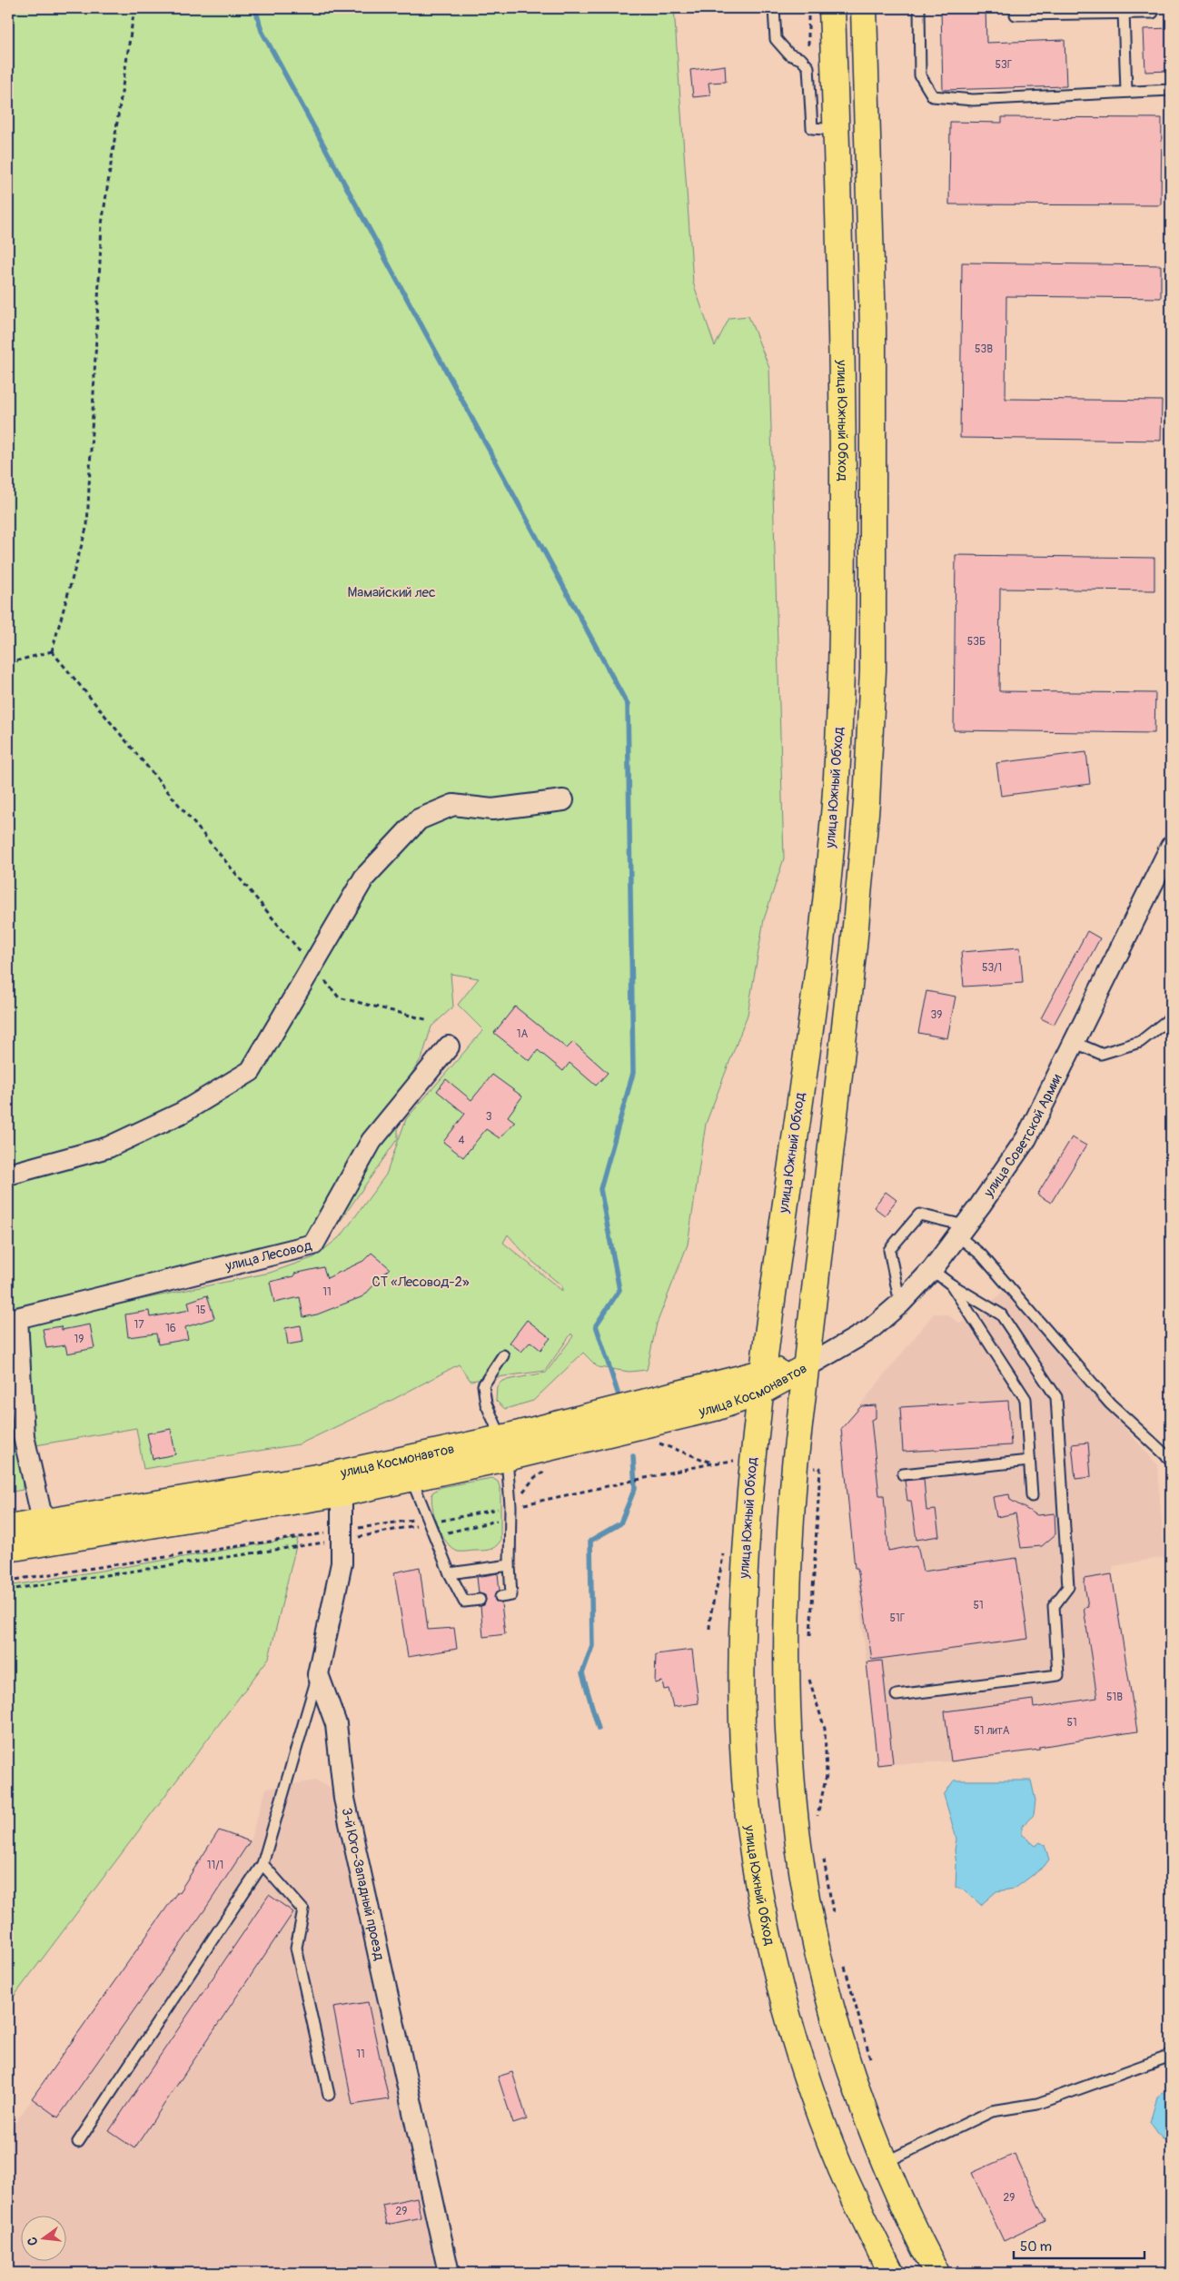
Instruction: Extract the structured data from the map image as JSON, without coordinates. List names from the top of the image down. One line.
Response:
{"streets":{"main road":["улица Южный Обход","улица Космонавтов"],"street":["улица Советской Армии","улица Лесовод","3-й Юго-Западный проезд"]},"crossings":[["улица Южный Обход","улица Космонавтов"],["улица Советской Армии","улица Космонавтов"],["улица Лесовод","улица Космонавтов"]],"parks":["Мамайский лес","СТ «Лесовод-2»"],"house_numbers":["53Г","53В","53Б","53/1","39","1А","3","4","11","15","17","16","19","51","51Г","51В","51","51 литА","11/1","11","29","29"],"scale_bar":"50 m","north":"left"}
